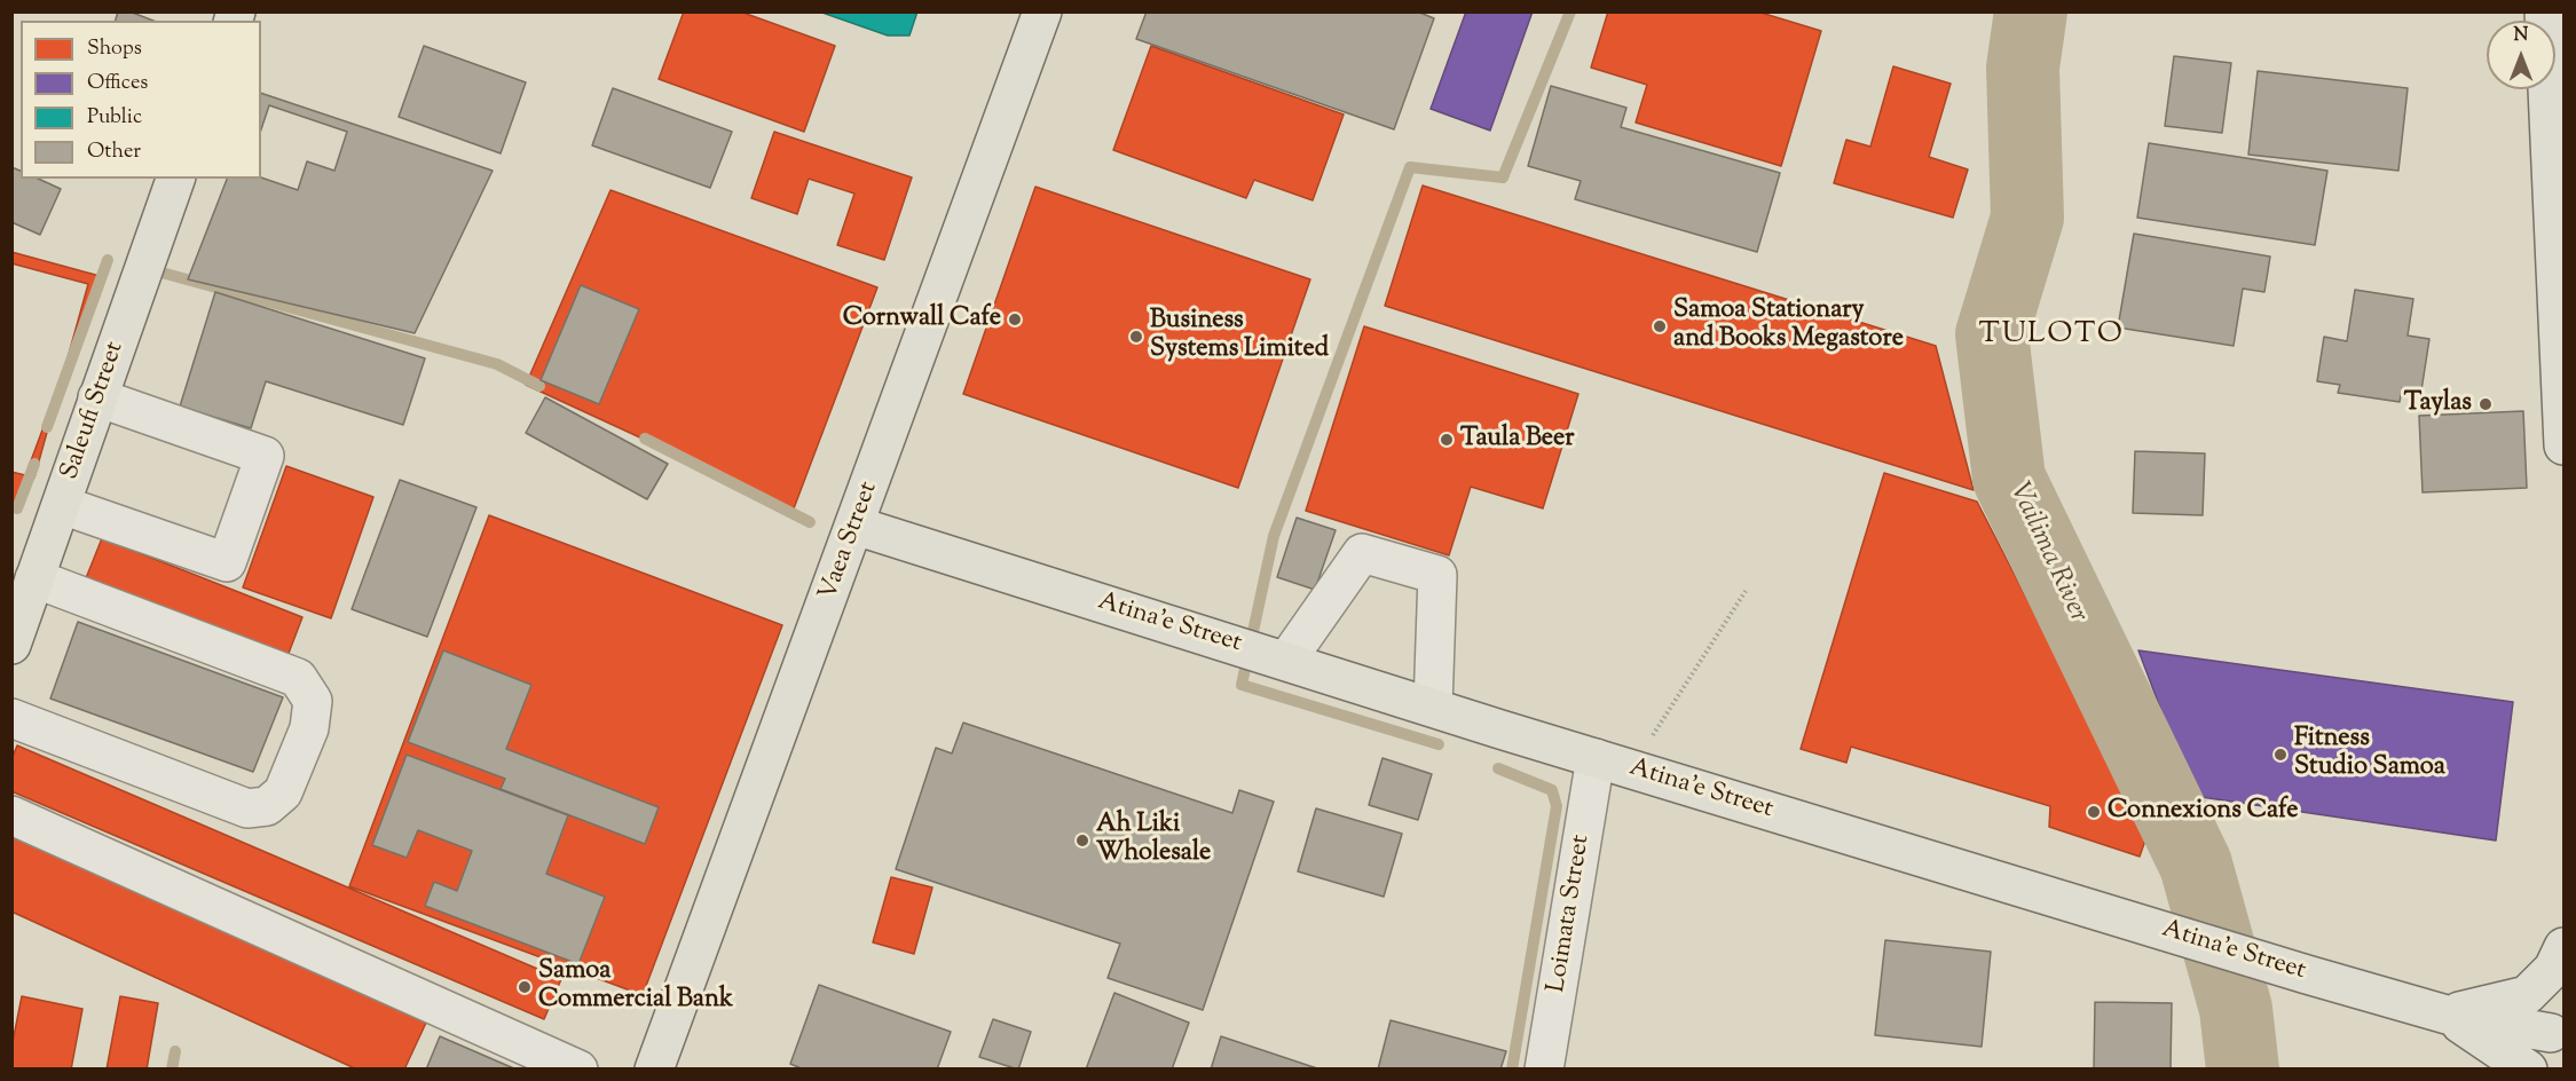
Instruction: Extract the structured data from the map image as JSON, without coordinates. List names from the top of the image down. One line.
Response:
{"streets":{"main road":["Saleufi Street","Vaea Street","Atina'e Street"],"street":["Loimata Street"]},"crossings":[["Vaea Street","Atina'e Street"],["Atina'e Street","Loimata Street"]],"districts":["TULOTO"],"water":["Vailima River"],"places":["Cornwall Cafe","Samoa Stationary and Books Megastore","Business Systems Limited","Taylas","Taula Beer","Fitness Studio Samoa","Connexions Cafe","Ah Liki Wholesale","Samoa Commercial Bank"],"legend":["Shops","Offices","Public","Other"],"north":"top"}
